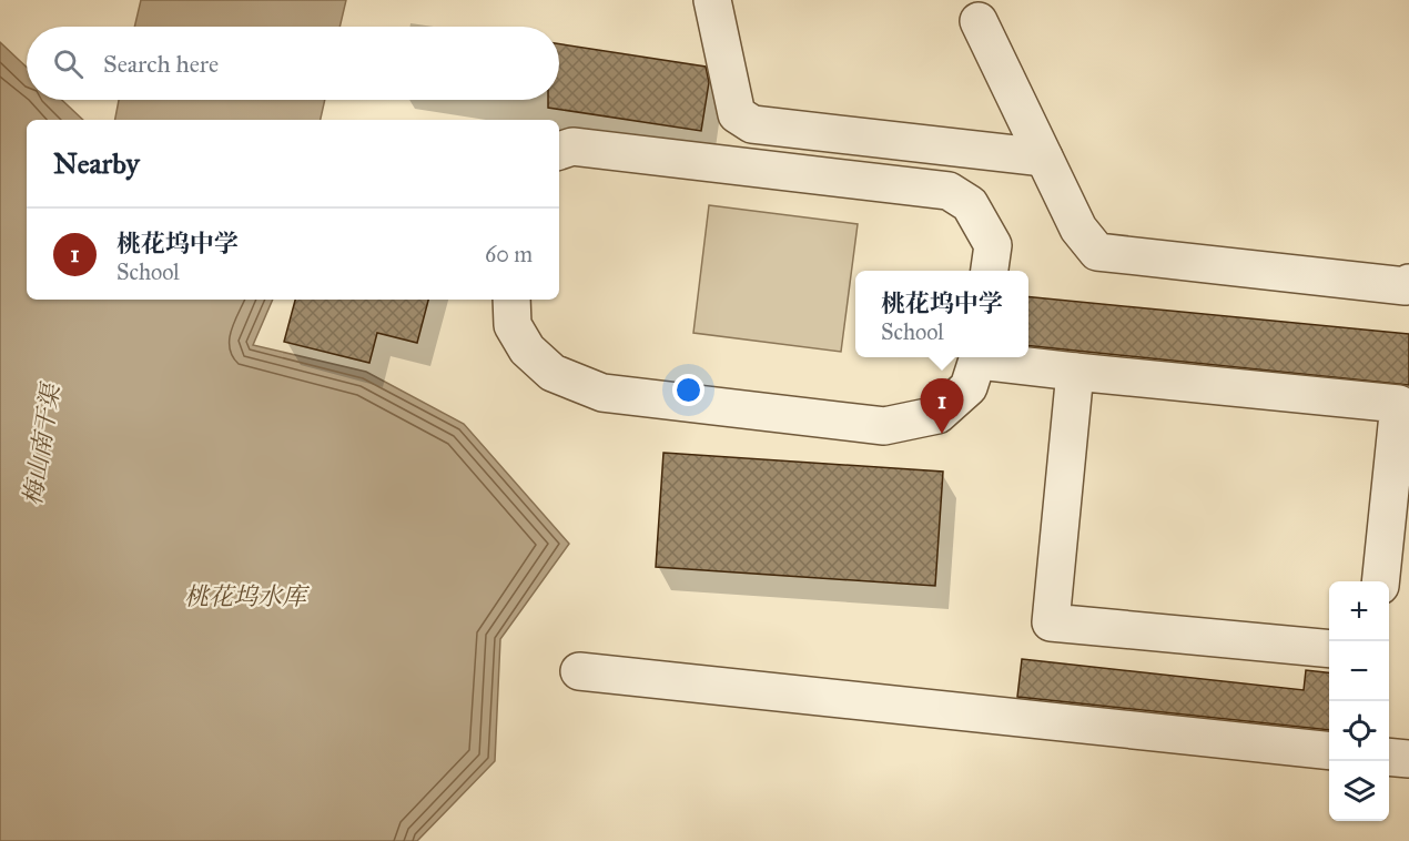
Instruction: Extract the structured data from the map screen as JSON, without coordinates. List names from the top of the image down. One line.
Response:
{"water":["梅山南干渠","桃花坞水库"],"page":{"search":"Search here","heading":"Nearby","list":[{"mark":"1","name":"桃花坞中学","note":"School","value":"60 m"}],"popup":["桃花坞中学","School"],"pins":"1","map_buttons":["+","−"]}}
